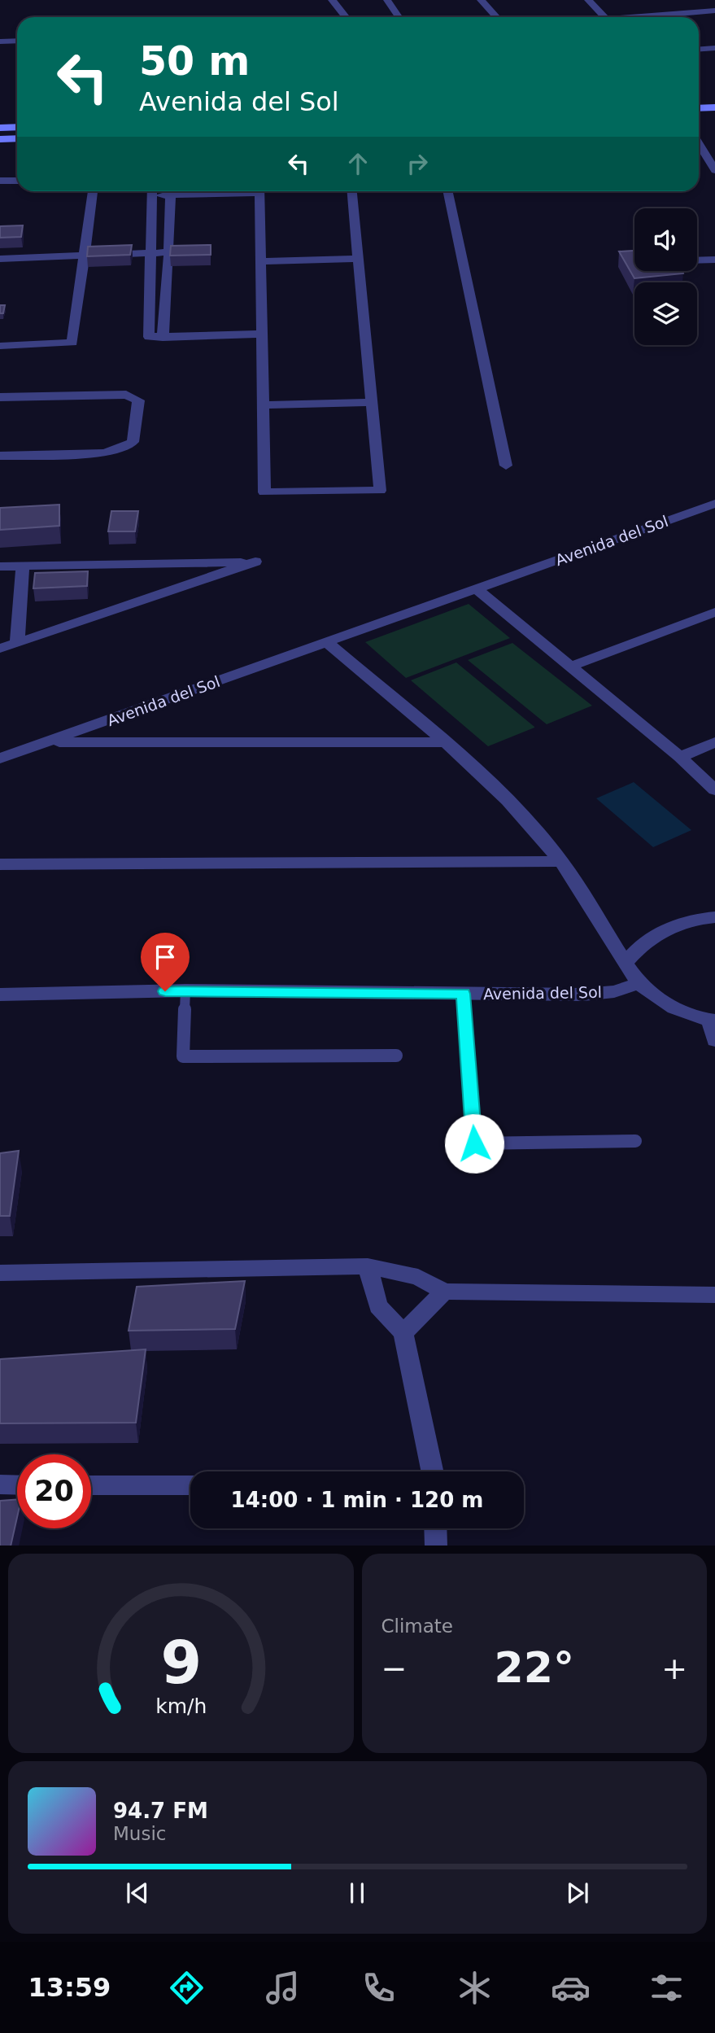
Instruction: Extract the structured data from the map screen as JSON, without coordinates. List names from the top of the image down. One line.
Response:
{"streets":{"street":["Avenida del Sol"]},"page":{"turn":["50 m","Avenida del Sol"],"limit":"20","trip":"14:00 · 1 min · 120 m","tile":"Climate","heat":["−","22°","+"],"song":["94.7 FM","Music"],"tabs":"13:59","gauge":["9","km/h"]}}
